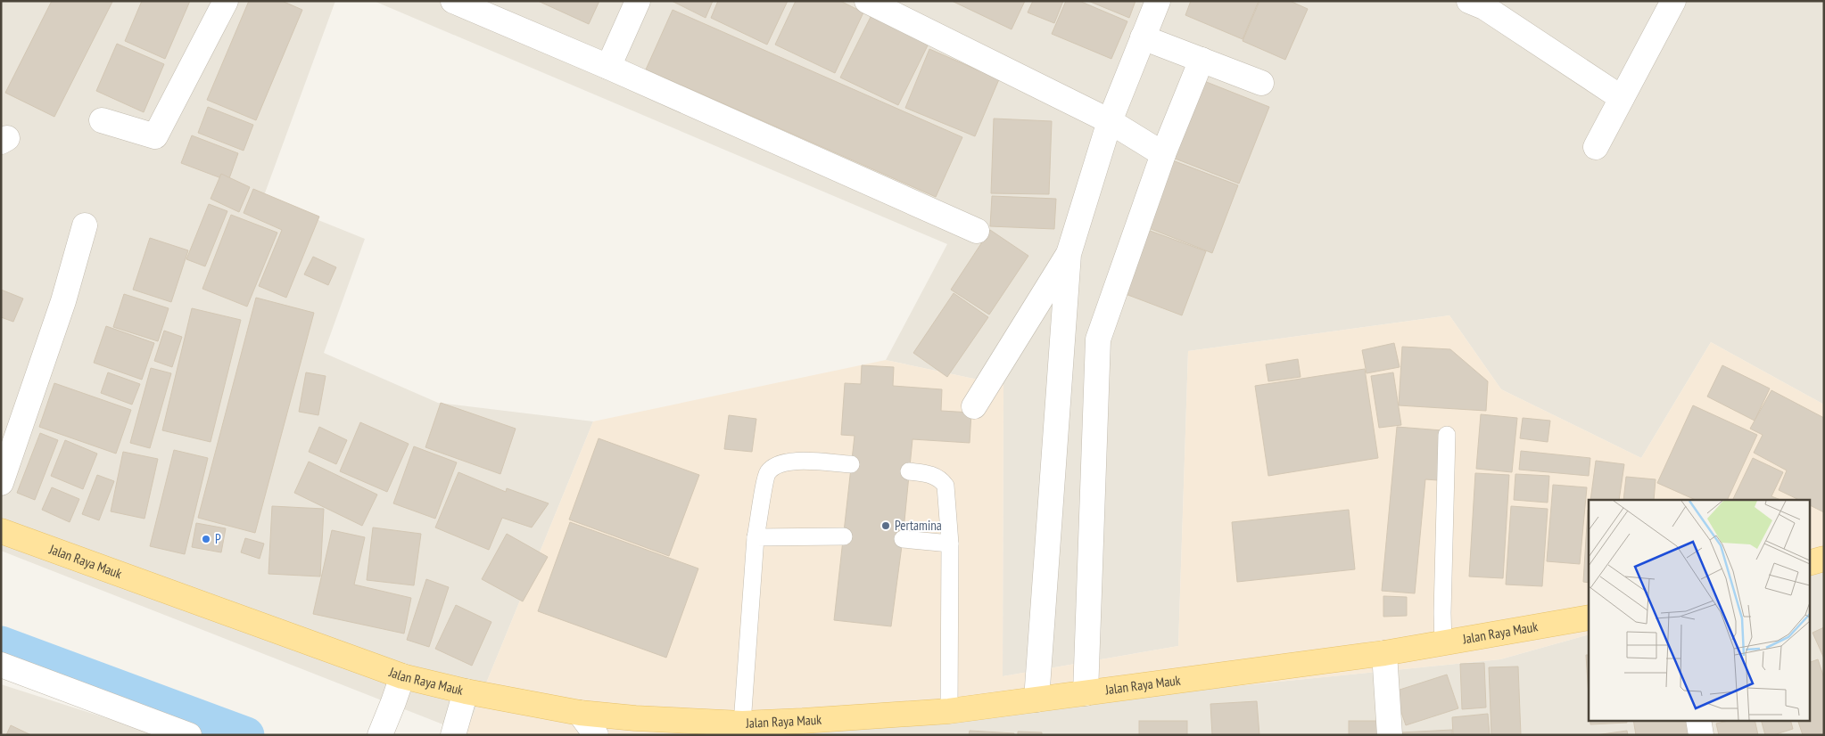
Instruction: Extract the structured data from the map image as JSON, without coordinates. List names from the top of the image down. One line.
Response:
{"streets":{"main road":["Jalan Raya Mauk"]},"places":["Pertamina","P"]}
